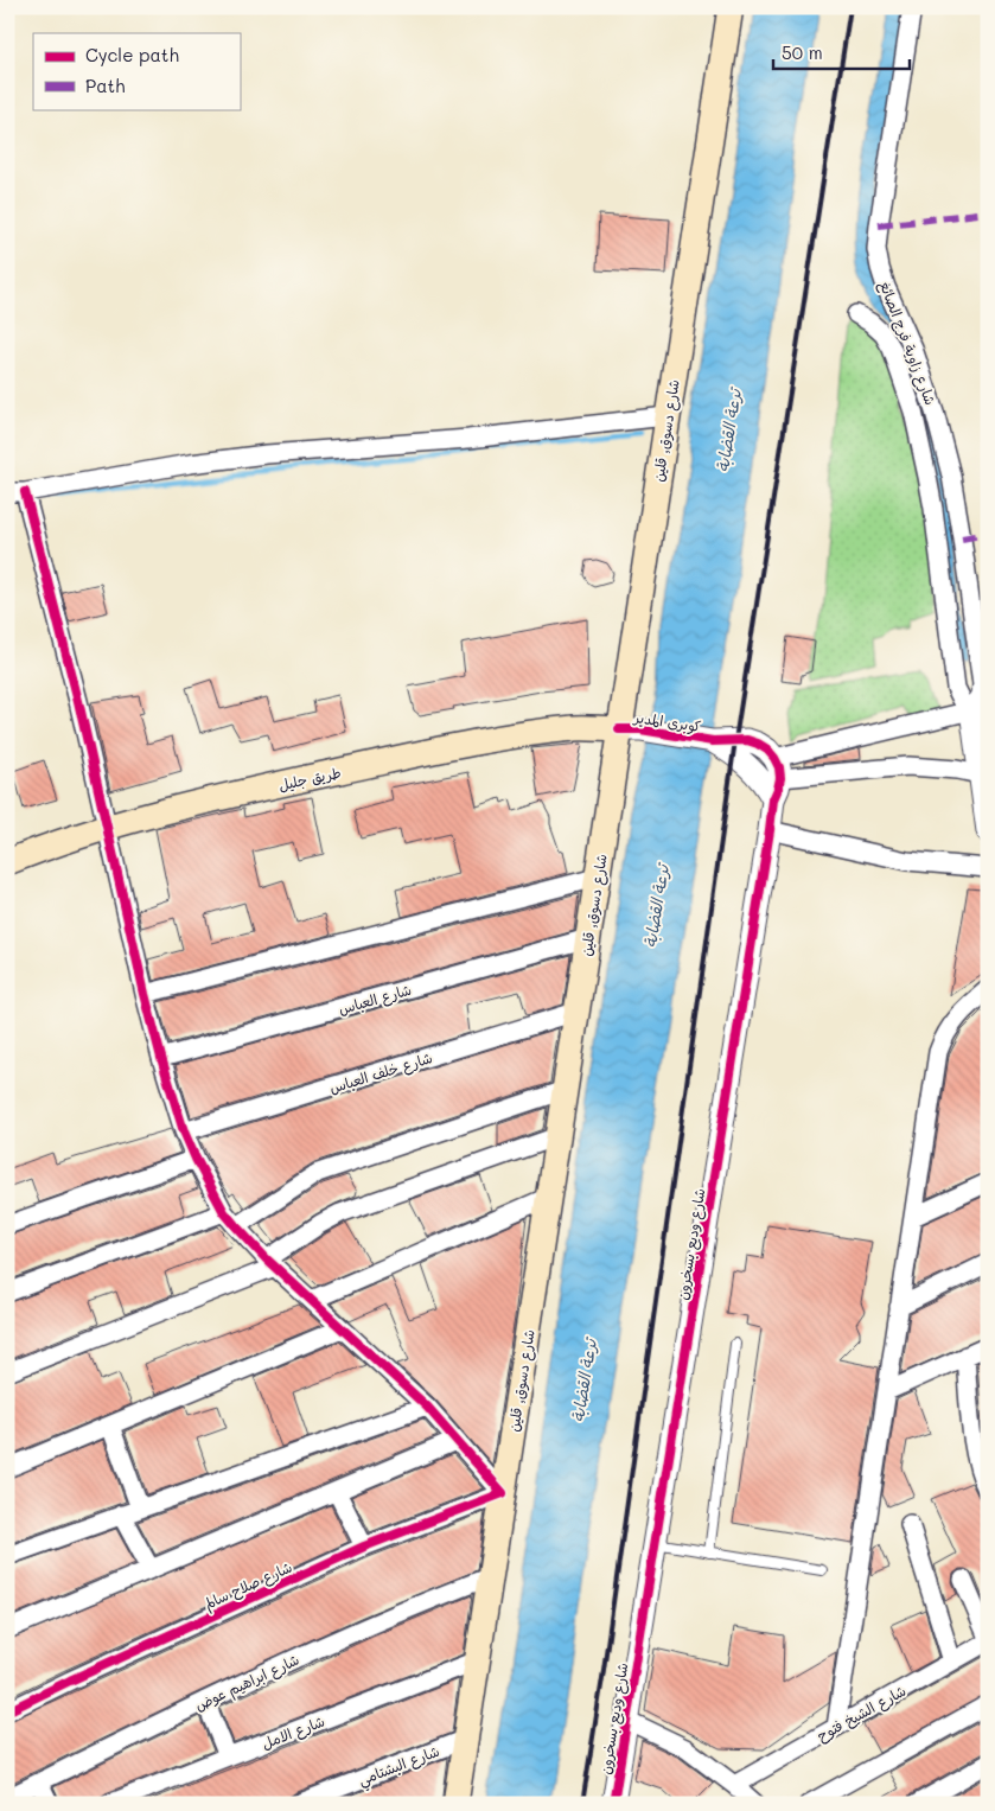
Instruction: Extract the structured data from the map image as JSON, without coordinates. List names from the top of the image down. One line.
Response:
{"streets":{"main road":["شارع دسوق, قلين","طريق جليل"],"street":["شارع زاوية فرج الصائغ","كوبرى المدير","شارع العباس","شارع خلف العباس","شارع وديع بسخرون","شارع صلاح سالم","شارع ابراهيم عوض","شارع الشيخ فتوح","شارع الامل","شارع البشتامي"]},"crossings":[["شارع دسوق, قلين","كوبرى المدير"],["شارع دسوق, قلين","طريق جليل"],["شارع دسوق, قلين","شارع العباس"],["شارع دسوق, قلين","شارع خلف العباس"],["شارع دسوق, قلين","شارع صلاح سالم"],["شارع دسوق, قلين","شارع ابراهيم عوض"],["شارع دسوق, قلين","شارع الامل"],["شارع دسوق, قلين","شارع البشتامي"],["كوبرى المدير","طريق جليل"]],"water":["ترعة القضابة"],"legend":["Cycle path","Path"],"scale_bar":"50 m"}
